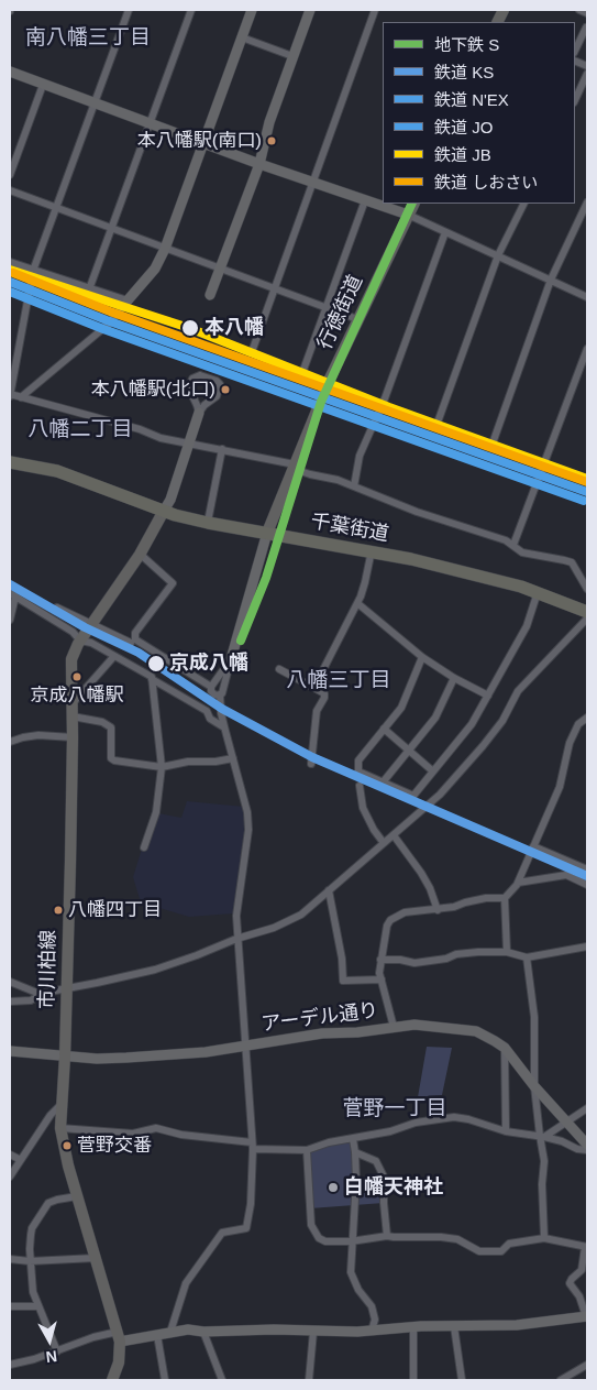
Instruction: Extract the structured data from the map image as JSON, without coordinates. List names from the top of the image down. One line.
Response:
{"streets":{"highway":["千葉街道"],"main road":["行徳街道","市川柏線"],"street":["アーデル通り"]},"crossings":[["行徳街道","千葉街道"],["千葉街道","市川柏線"],["市川柏線","アーデル通り"]],"districts":["南八幡三丁目","八幡二丁目","八幡三丁目","菅野一丁目"],"places":["本八幡駅(南口)","本八幡","本八幡駅(北口)","京成八幡","京成八幡駅","八幡四丁目","菅野交番","白幡天神社"],"lines":["metro line S","rail line JB","rail line しおさい","rail line N'EX","rail line JO","rail line KS"],"legend":["地下鉄 S","鉄道 KS","鉄道 N'EX","鉄道 JO","鉄道 JB","鉄道 しおさい"],"north":"bottom"}
